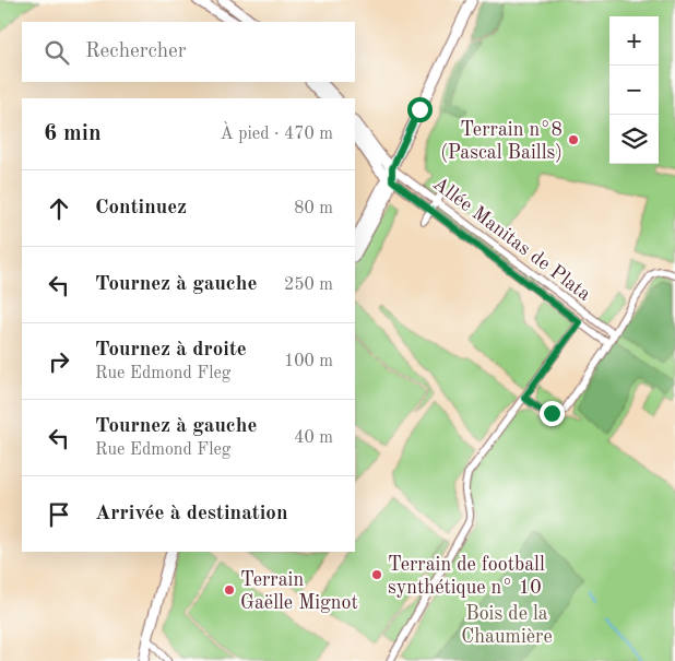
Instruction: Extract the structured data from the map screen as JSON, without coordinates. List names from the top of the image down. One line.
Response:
{"streets":{"street":["Allée Manitas de Plata"]},"parks":["Bois de la Chaumière"],"places":["Terrain n°8 (Pascal Baills)","Terrain de football synthétique n° 10","Terrain Gaëlle Mignot"],"page":{"map_buttons":["+","−"],"search":"Rechercher","heading":["6 min","À pied · 470 m"],"list":[["Continuez","80 m"],["Tournez à gauche","250 m"],["Tournez à droite","Rue Edmond Fleg","100 m"],["Tournez à gauche","Rue Edmond Fleg","40 m"],"Arrivée à destination"]}}
